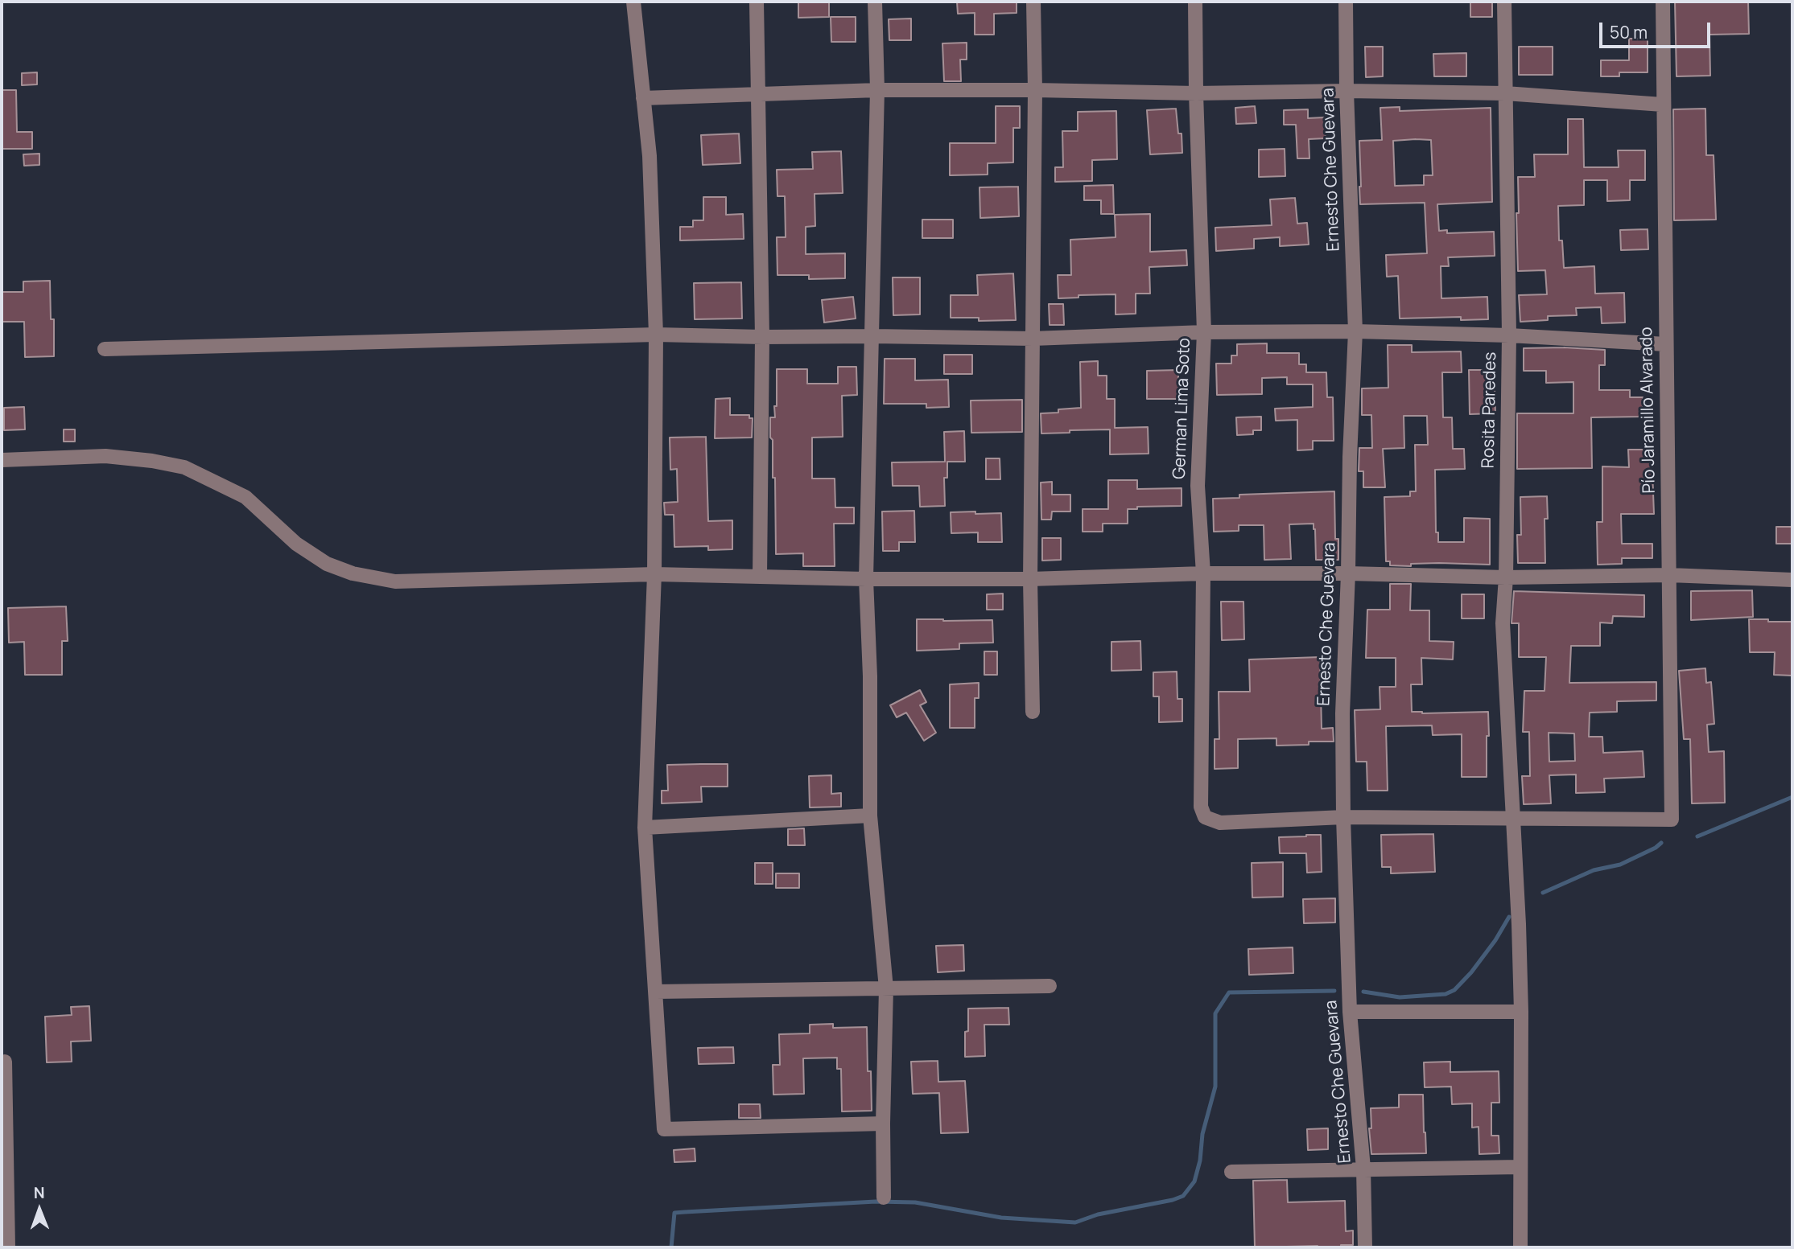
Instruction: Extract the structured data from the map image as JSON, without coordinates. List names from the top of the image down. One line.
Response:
{"streets":{"street":["Ernesto Che Guevara","German Lima Soto","Rosita Paredes","Pío Jaramillo Alvarado"]},"crossings":[["Ernesto Che Guevara","German Lima Soto"],["Rosita Paredes","Pío Jaramillo Alvarado"]],"scale_bar":"50 m","north":"top"}
